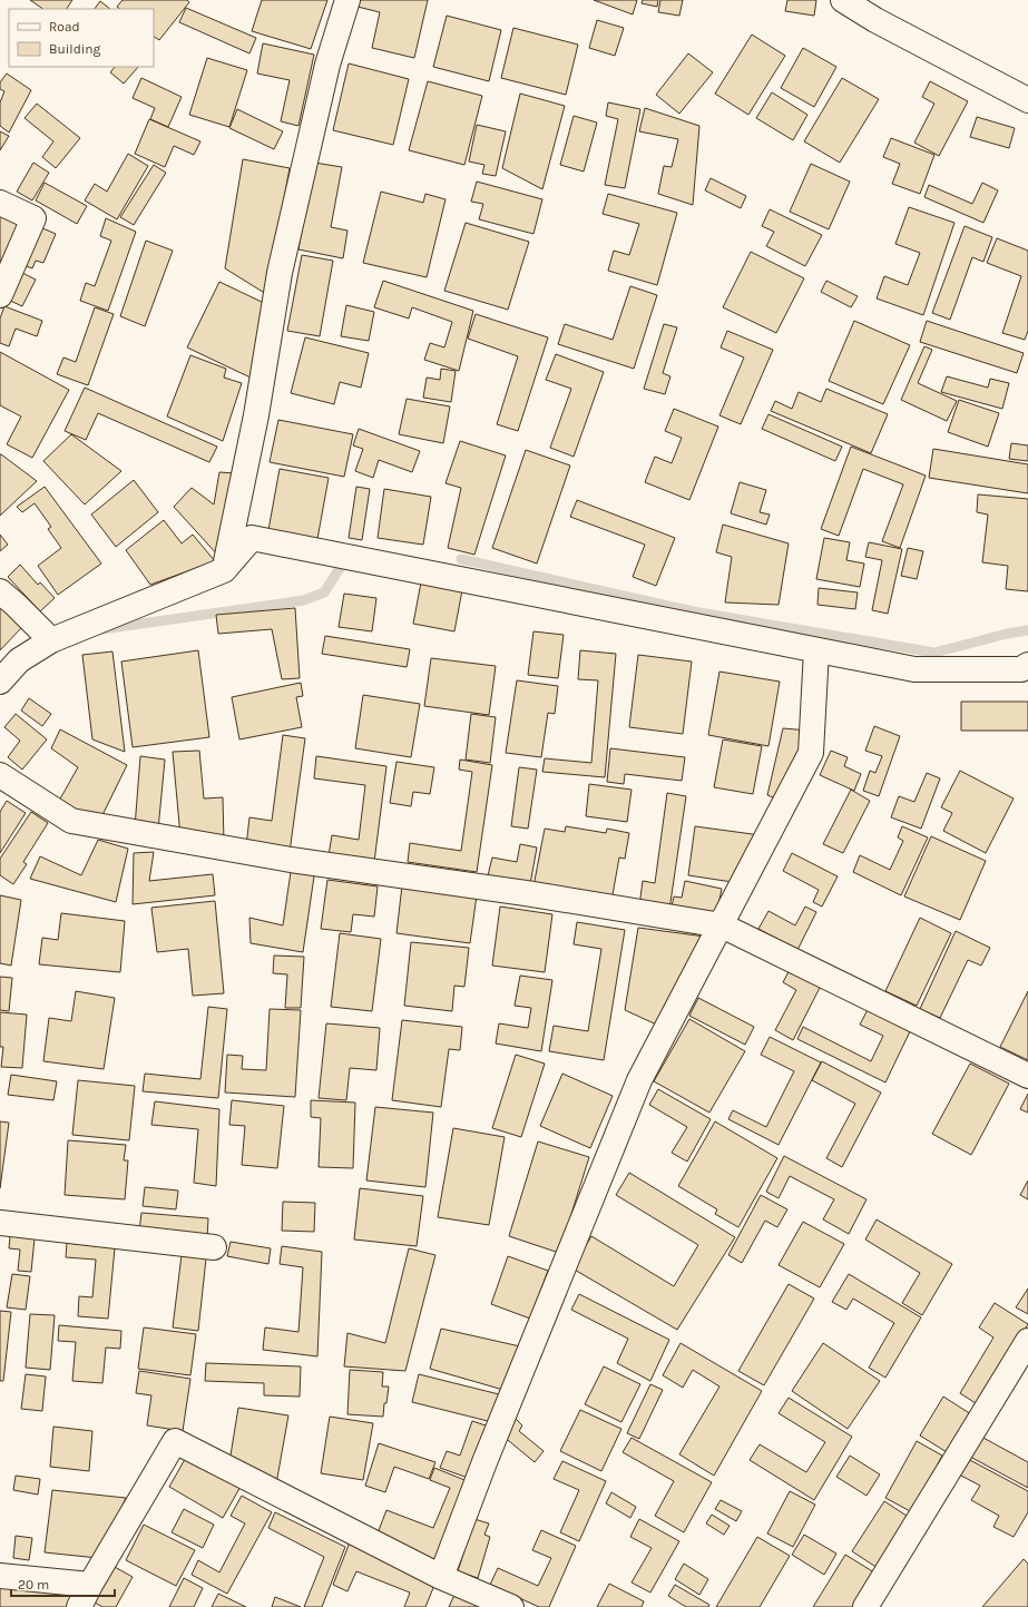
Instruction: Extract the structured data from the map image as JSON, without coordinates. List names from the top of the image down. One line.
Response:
{"legend":["Road","Building"],"scale_bar":"20 m"}
